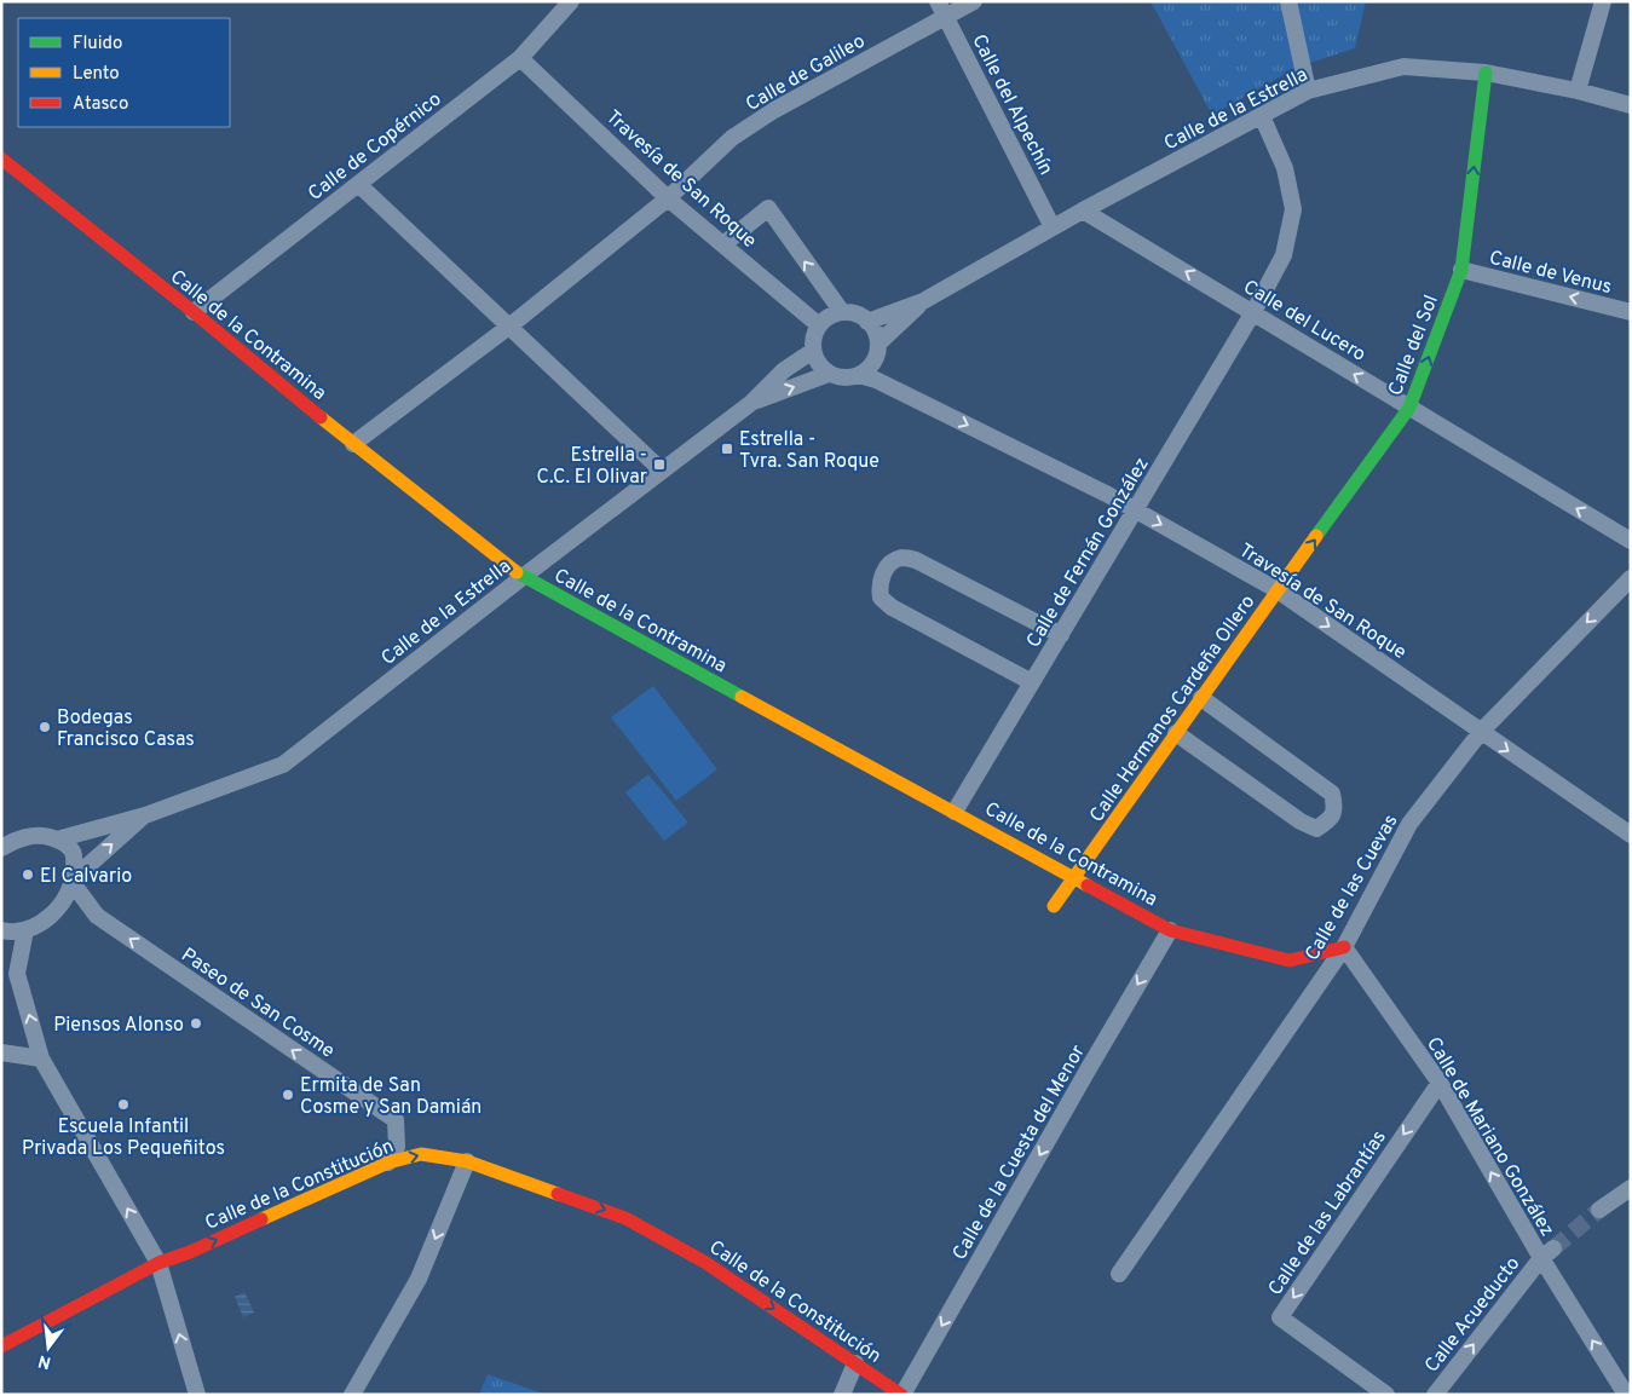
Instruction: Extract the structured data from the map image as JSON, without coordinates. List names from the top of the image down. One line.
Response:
{"streets":{"street":["Calle de Galileo","Calle del Alpechín","Calle de la Estrella","Calle de Copérnico","Travesía de San Roque","Calle de Venus","Calle del Lucero","Calle de la Contramina","Calle del Sol","Calle de Fernán González","Calle Hermanos Cardeña Ollero","Calle de las Cuevas","Paseo de San Cosme","Calle de Mariano González","Calle de la Cuesta del Menor","Calle de la Constitución","Calle de las Labrantías","Calle Acueducto"]},"crossings":[["Calle de Galileo","Calle del Alpechín"],["Calle de Galileo","Travesía de San Roque"],["Calle de Galileo","Calle de la Contramina"],["Calle del Alpechín","Calle de la Estrella"],["Calle de la Estrella","Travesía de San Roque"],["Calle de la Estrella","Calle del Lucero"],["Calle de la Estrella","Calle de la Contramina"],["Calle de la Estrella","Calle del Sol"],["Calle de la Estrella","Calle de Fernán González"],["Calle de la Estrella","Paseo de San Cosme"],["Calle de Copérnico","Travesía de San Roque"],["Calle de Copérnico","Calle de la Contramina"],["Travesía de San Roque","Calle del Sol"],["Travesía de San Roque","Calle de Fernán González"],["Travesía de San Roque","Calle Hermanos Cardeña Ollero"],["Travesía de San Roque","Calle de las Cuevas"],["Calle de Venus","Calle del Sol"],["Calle del Lucero","Calle del Sol"],["Calle del Lucero","Calle de Fernán González"],["Calle de la Contramina","Calle de Fernán González"],["Calle de la Contramina","Calle Hermanos Cardeña Ollero"],["Calle de la Contramina","Calle de las Cuevas"],["Calle de la Contramina","Calle de Mariano González"],["Calle de la Contramina","Calle de la Cuesta del Menor"],["Calle del Sol","Calle Hermanos Cardeña Ollero"],["Calle de las Cuevas","Calle de Mariano González"],["Paseo de San Cosme","Calle de la Constitución"],["Calle de Mariano González","Calle de las Labrantías"],["Calle de Mariano González","Calle Acueducto"],["Calle de la Cuesta del Menor","Calle de la Constitución"]],"one_way":["Travesía de San Roque","Calle de Venus","Calle del Lucero","Calle del Sol","Paseo de San Cosme","Calle de Mariano González","Calle de la Cuesta del Menor","Calle de la Constitución","Calle Acueducto"],"places":{"transit":["Estrella - Tvra. San Roque","Estrella - C.C. El Olivar"],"other":["Bodegas Francisco Casas","El Calvario","Piensos Alonso","Ermita de San Cosme y San Damián","Escuela Infantil Privada Los Pequeñitos"]},"legend":["Fluido","Lento","Atasco"],"north":"bottom"}
